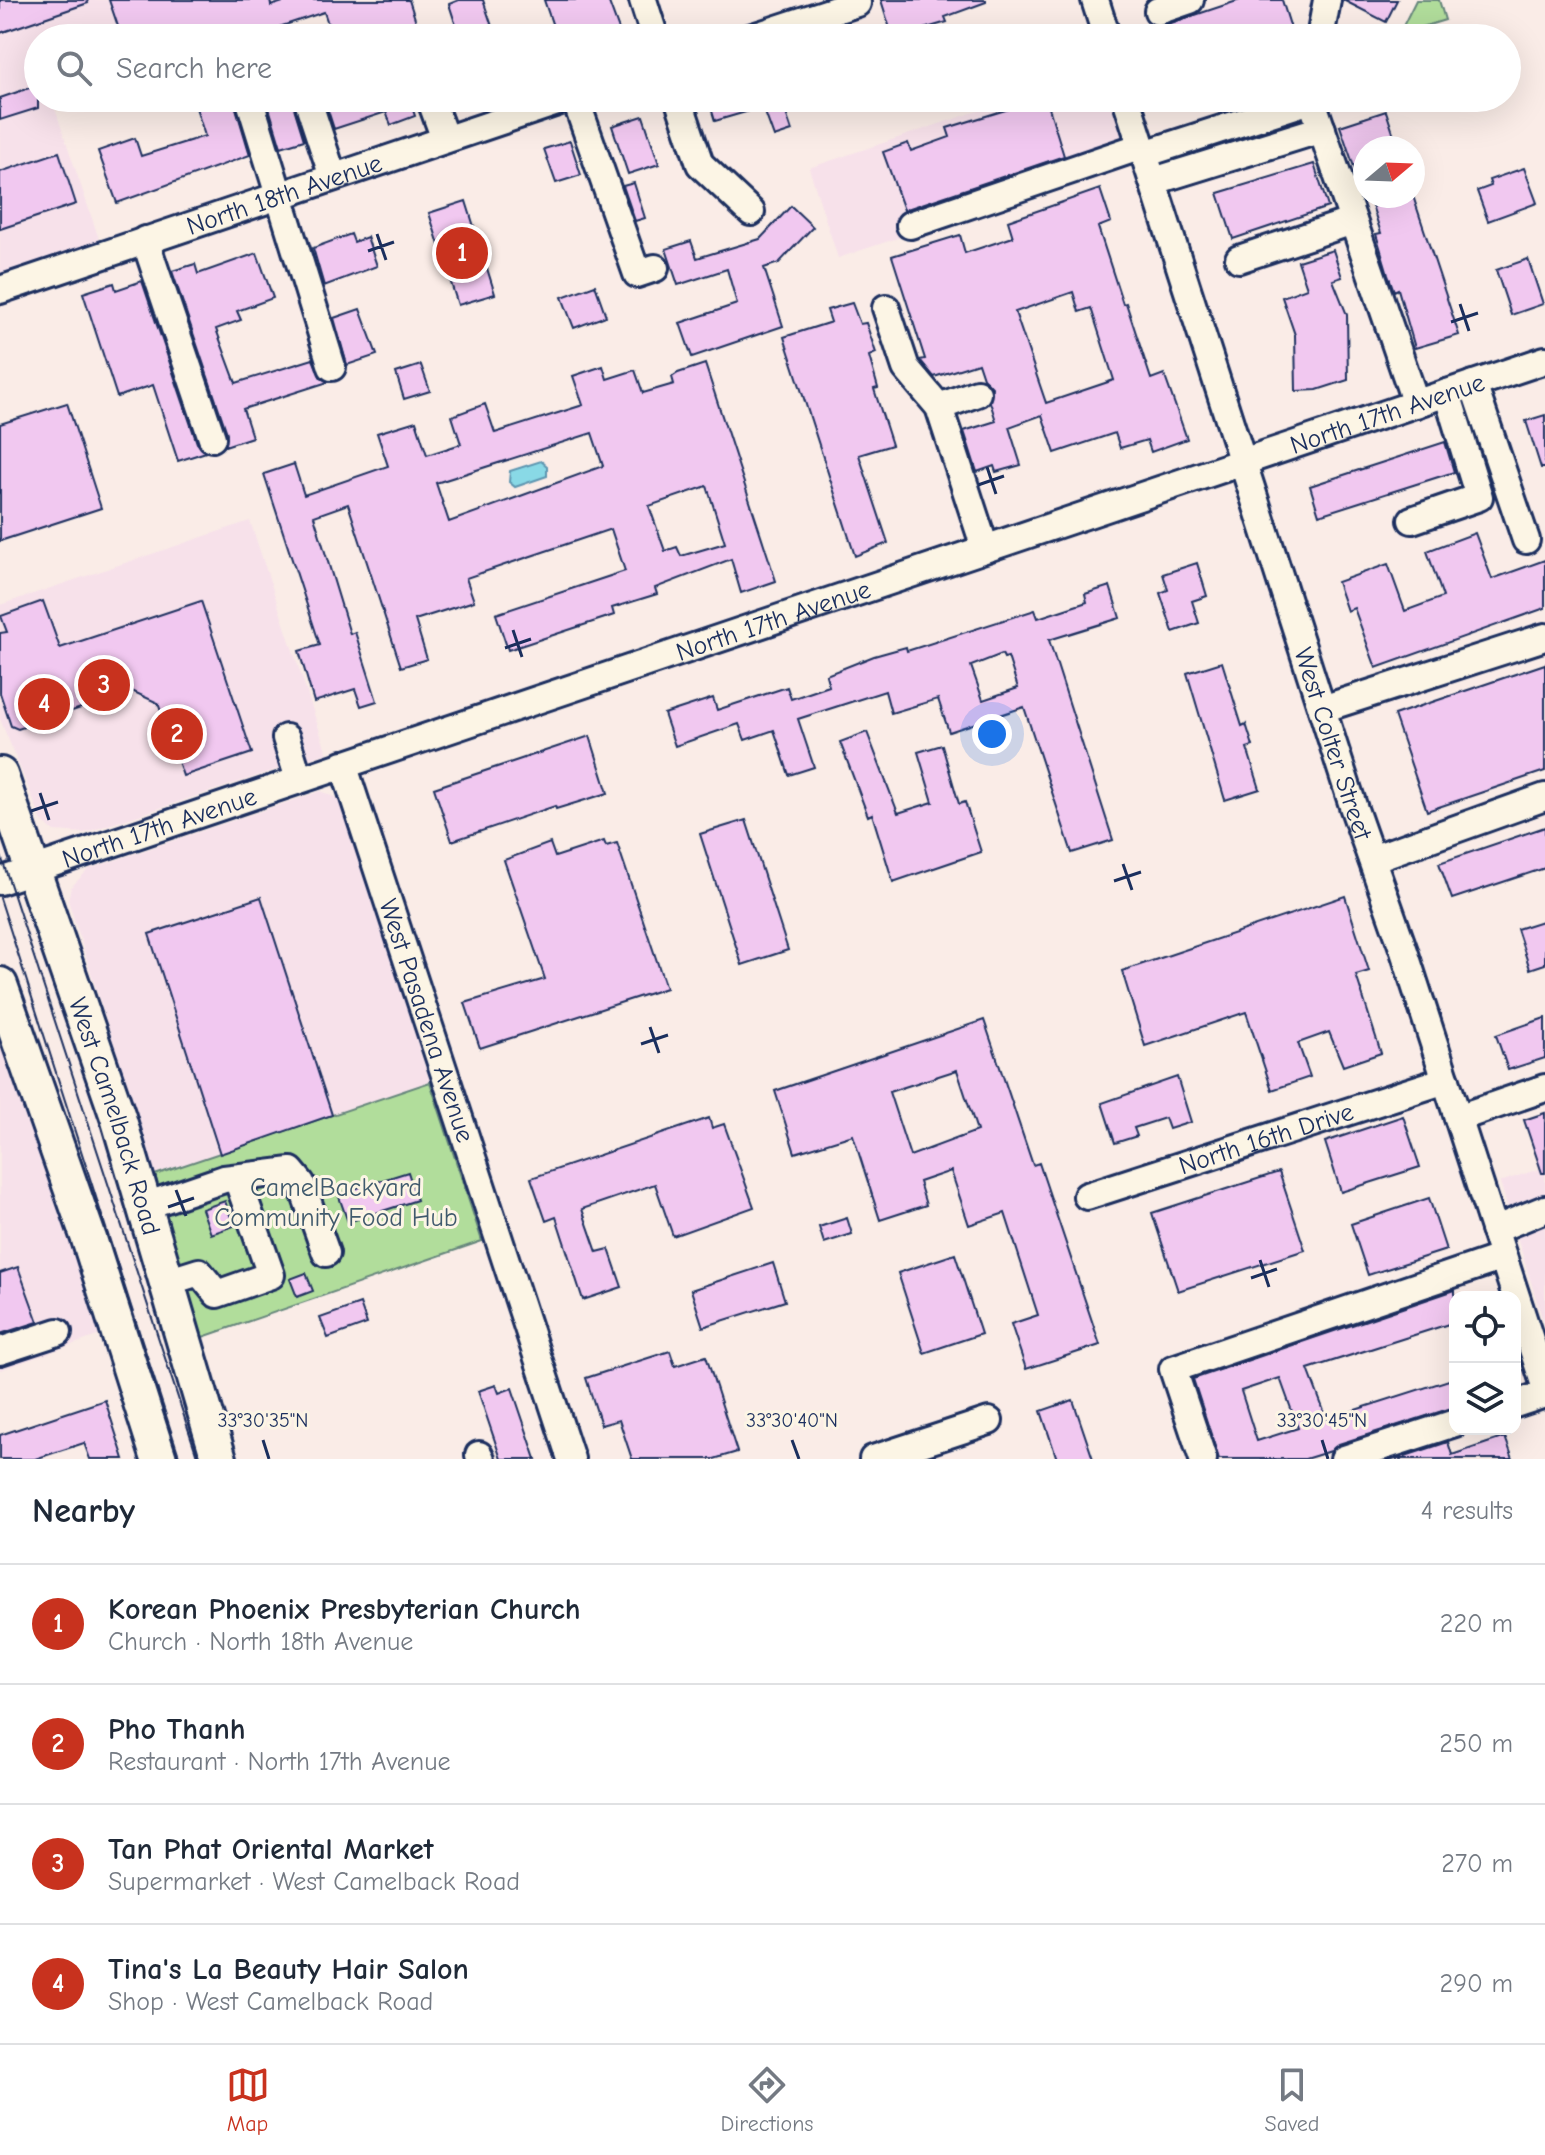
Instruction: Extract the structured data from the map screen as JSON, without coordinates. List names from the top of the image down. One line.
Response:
{"streets":{"main road":["West Camelback Road"],"street":["North 18th Avenue","North 17th Avenue","West Colter Street","West Pasadena Avenue","North 16th Drive"]},"crossings":[["North 17th Avenue","West Colter Street"],["North 17th Avenue","West Pasadena Avenue"],["North 17th Avenue","West Camelback Road"],["West Colter Street","North 16th Drive"]],"parks":["CamelBackyard Community Food Hub"],"north":"right","page":{"search":"Search here","pins":["1","3","4","2"],"heading":["Nearby","4 results"],"list":[{"mark":"1","name":"Korean Phoenix Presbyterian Church","note":"Church · North 18th Avenue","value":"220 m"},{"mark":"2","name":"Pho Thanh","note":"Restaurant · North 17th Avenue","value":"250 m"},{"mark":"3","name":"Tan Phat Oriental Market","note":"Supermarket · West Camelback Road","value":"270 m"},{"mark":"4","name":"Tina's La Beauty Hair Salon","note":"Shop · West Camelback Road","value":"290 m"}],"nav":["Map","Directions","Saved"]},"coordinates":["33°30'35\"N","33°30'40\"N","33°30'45\"N"]}
